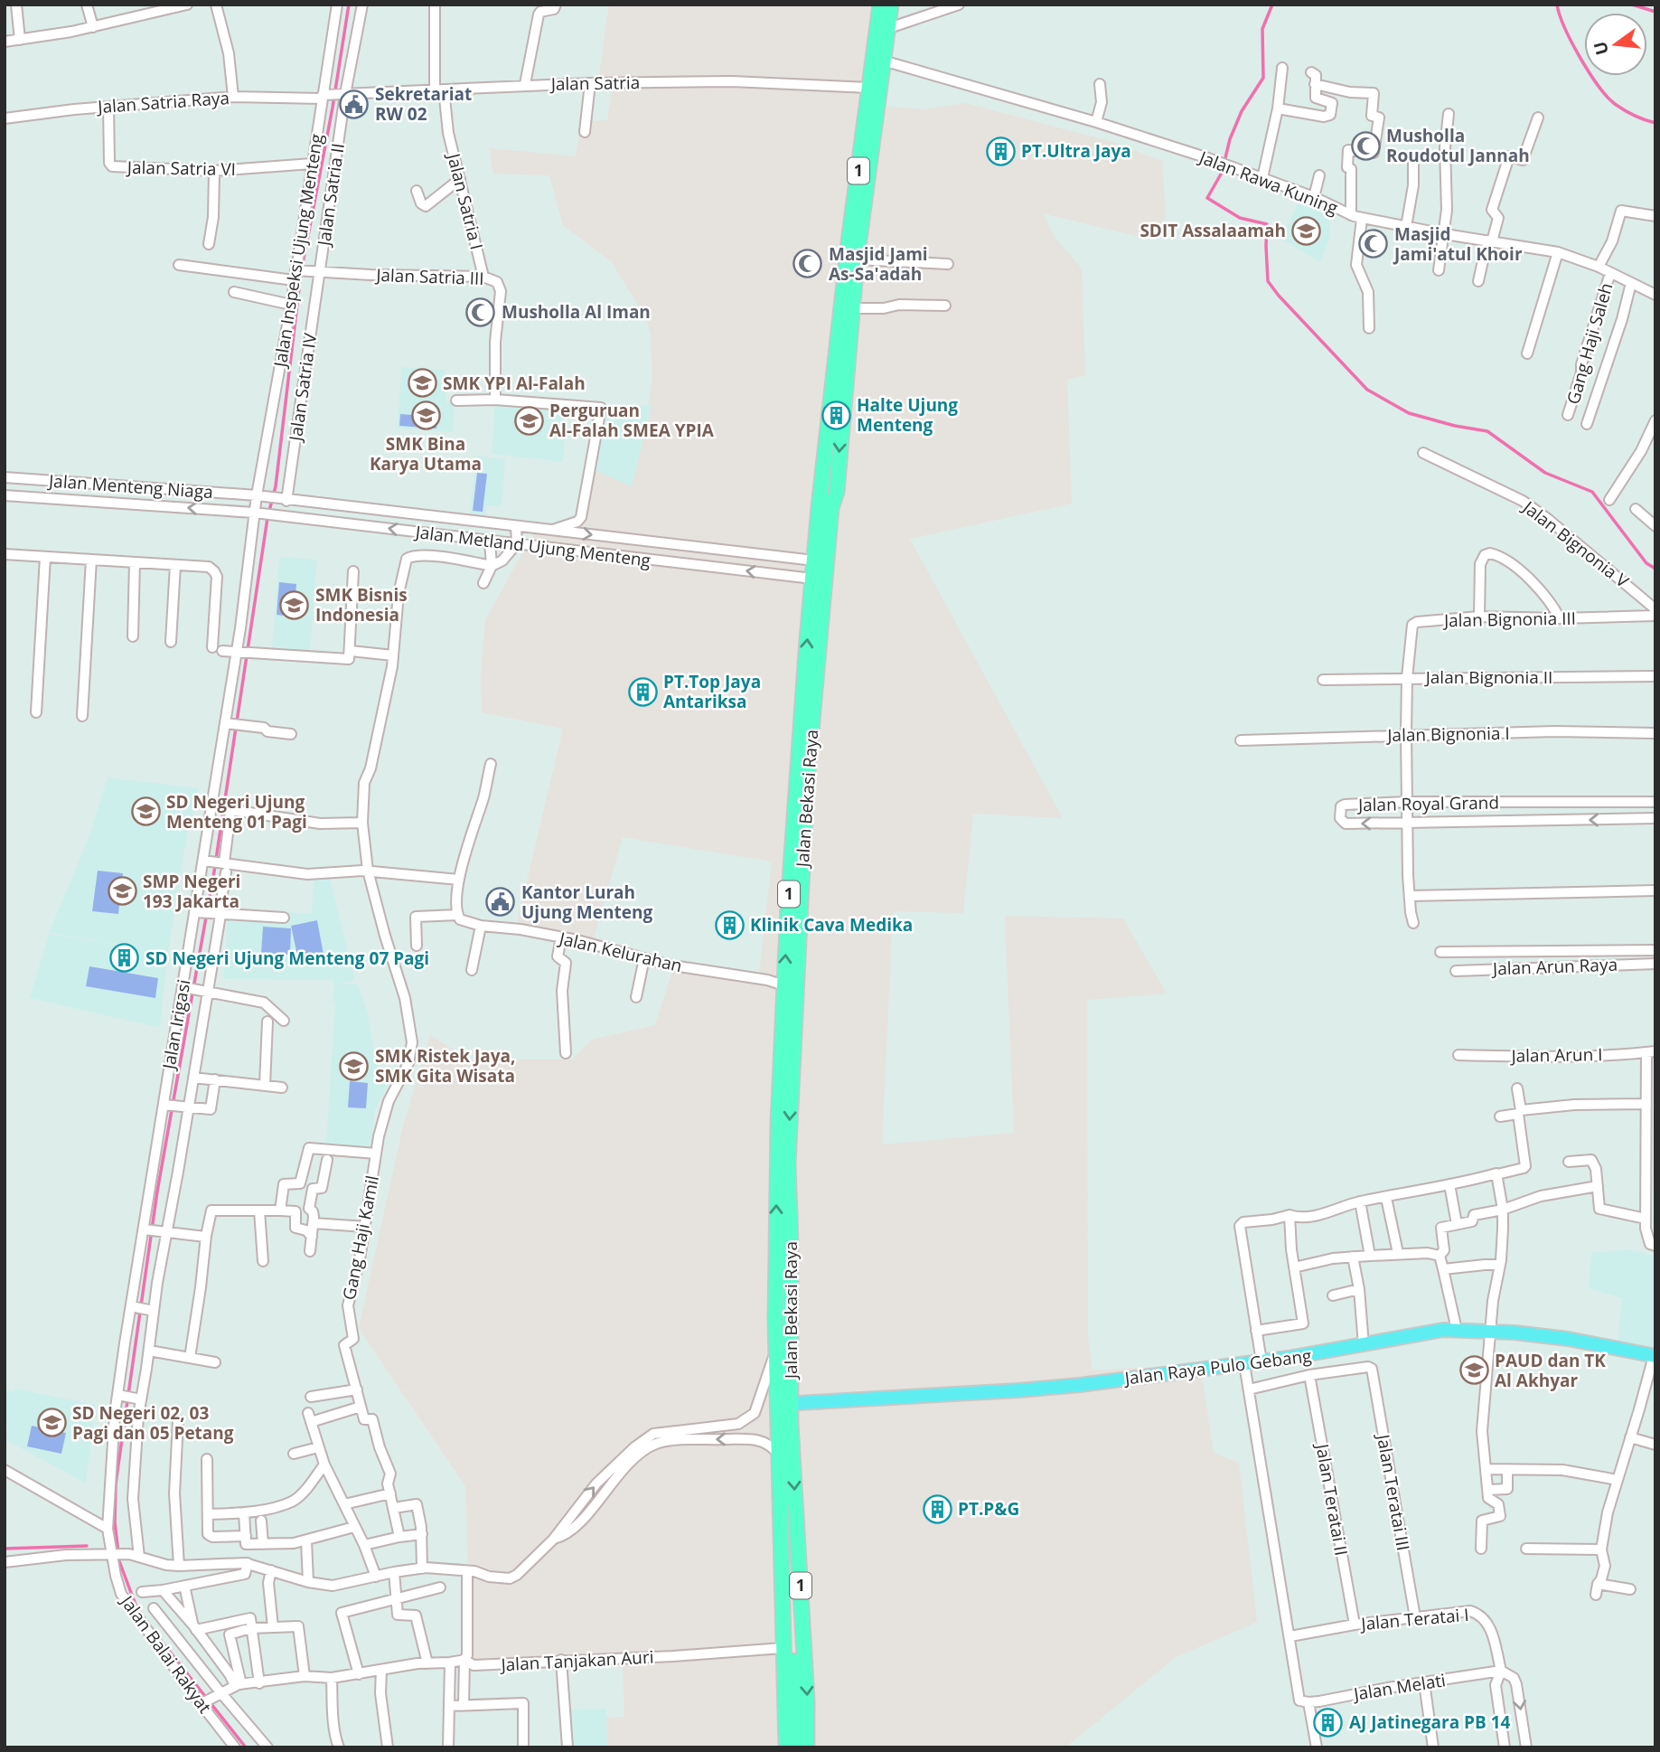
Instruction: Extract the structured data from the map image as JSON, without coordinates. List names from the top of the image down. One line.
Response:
{"streets":{"highway":["1","Jalan Bekasi Raya"],"main road":["Jalan Raya Pulo Gebang"],"street":["Jalan Satria","Jalan Satria Raya","Jalan Satria VI","Jalan Rawa Kuning","Jalan Satria II","Jalan Satria I","Jalan Inspeksi Ujung Menteng","Jalan Satria III","Gang Haji Saleh","Jalan Satria IV","Jalan Menteng Niaga","Jalan Bignonia V","Jalan Metland Ujung Menteng","Jalan Bignonia III","Jalan Bignonia II","Jalan Bignonia I","Jalan Royal Grand","Jalan Kelurahan","Jalan Arun Raya","Jalan Irigasi","Jalan Arun I","Gang Haji Kamil","Jalan Teratai III","Jalan Teratai II","Jalan Teratai I","Jalan Balai Rakyat","Jalan Tanjakan Auri","Jalan Melati"]},"crossings":[["Jalan Satria","Jalan Satria Raya"],["Jalan Satria","Jalan Satria II"],["Jalan Satria","Jalan Satria I"],["Jalan Satria","Jalan Inspeksi Ujung Menteng"],["Jalan Satria","Jalan Bekasi Raya"],["Jalan Satria Raya","Jalan Satria VI"],["Jalan Satria Raya","Jalan Inspeksi Ujung Menteng"],["Jalan Satria VI","Jalan Inspeksi Ujung Menteng"],["Jalan Rawa Kuning","Gang Haji Saleh"],["Jalan Rawa Kuning","Jalan Bekasi Raya"],["Jalan Satria II","Jalan Satria III"],["Jalan Satria II","Jalan Satria IV"],["Jalan Satria I","Jalan Satria III"],["Jalan Inspeksi Ujung Menteng","Jalan Satria III"],["Jalan Inspeksi Ujung Menteng","Jalan Menteng Niaga"],["Jalan Inspeksi Ujung Menteng","Jalan Metland Ujung Menteng"],["Jalan Inspeksi Ujung Menteng","Jalan Irigasi"],["Jalan Satria III","Jalan Satria IV"],["Jalan Satria IV","Jalan Metland Ujung Menteng"],["Jalan Menteng Niaga","Jalan Metland Ujung Menteng"],["Jalan Menteng Niaga","Jalan Irigasi"],["Jalan Metland Ujung Menteng","Jalan Bekasi Raya"],["Jalan Metland Ujung Menteng","Jalan Irigasi"],["Jalan Bignonia III","Jalan Bignonia II"],["Jalan Bignonia III","Jalan Bignonia I"],["Jalan Bignonia III","Jalan Royal Grand"],["Jalan Bekasi Raya","Jalan Kelurahan"],["Jalan Bekasi Raya","Jalan Raya Pulo Gebang"],["Jalan Bekasi Raya","Jalan Tanjakan Auri"],["Jalan Irigasi","Jalan Balai Rakyat"],["Jalan Teratai III","Jalan Teratai II"],["Jalan Teratai III","Jalan Teratai I"],["Jalan Teratai II","Jalan Teratai I"],["Jalan Teratai I","Jalan Melati"]],"places":{"public building":["Sekretariat RW 02","Kantor Lurah Ujung Menteng"],"mosque":["Musholla Roudotul Jannah","Masjid Jami'atul Khoir","Masjid Jami As-Sa'adah","Musholla Al Iman"],"building":["PT.Ultra Jaya","Halte Ujung Menteng","PT.Top Jaya Antariksa","Klinik Cava Medika","SD Negeri Ujung Menteng 07 Pagi","PT.P&G","AJ Jatinegara PB 14"],"school or university":["SDIT Assalaamah","SMK YPI Al-Falah","SMK Bina Karya Utama","Perguruan Al-Falah SMEA YPIA","SMK Bisnis Indonesia","SD Negeri Ujung Menteng 01 Pagi","SMP Negeri 193 Jakarta","SMK Ristek Jaya, SMK Gita Wisata","PAUD dan TK Al Akhyar","SD Negeri 02, 03 Pagi dan 05 Petang"]},"north":"left"}
